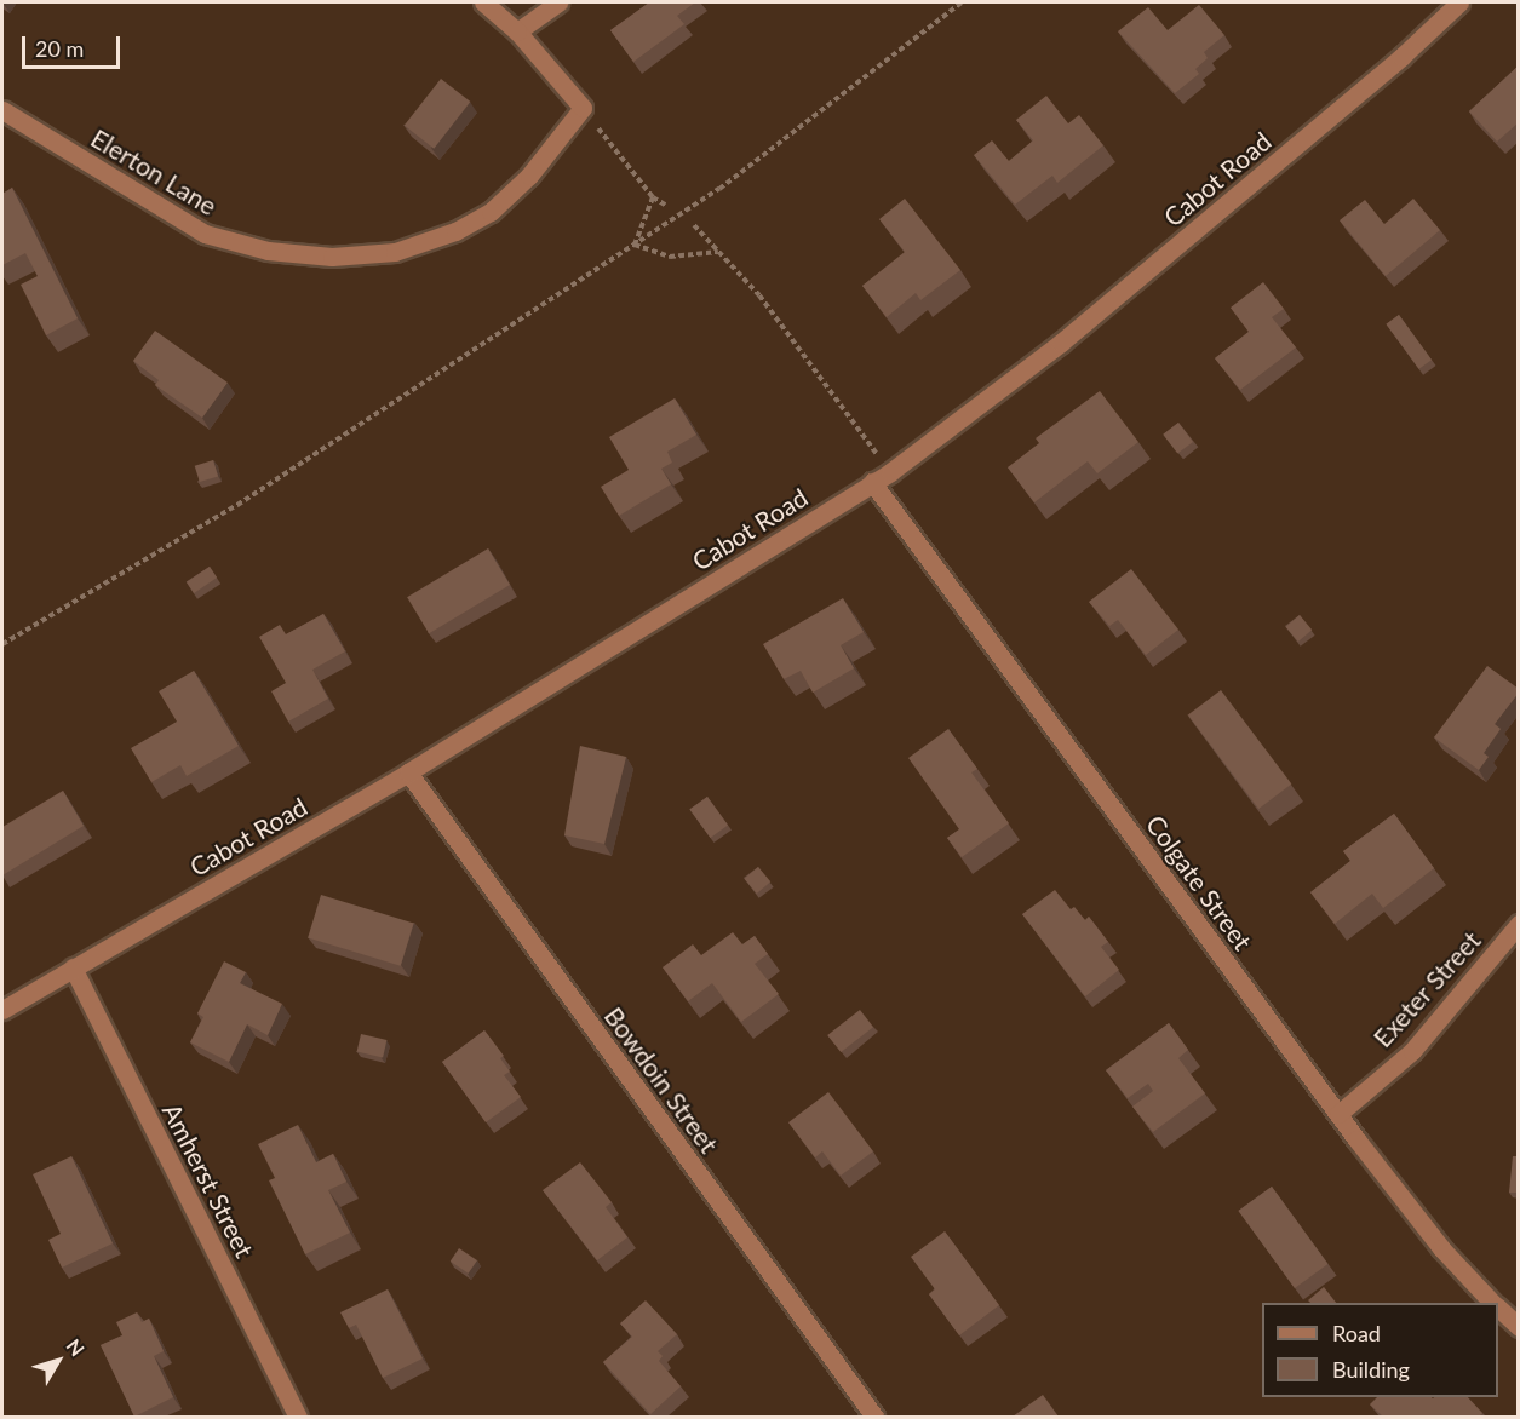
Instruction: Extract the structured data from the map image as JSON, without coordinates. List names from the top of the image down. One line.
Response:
{"streets":{"street":["Elerton Lane","Cabot Road","Colgate Street","Exeter Street","Bowdoin Street","Amherst Street"]},"crossings":[["Cabot Road","Colgate Street"],["Cabot Road","Bowdoin Street"],["Cabot Road","Amherst Street"],["Colgate Street","Exeter Street"]],"legend":["Road","Building"],"scale_bar":"20 m","north":"top right"}
